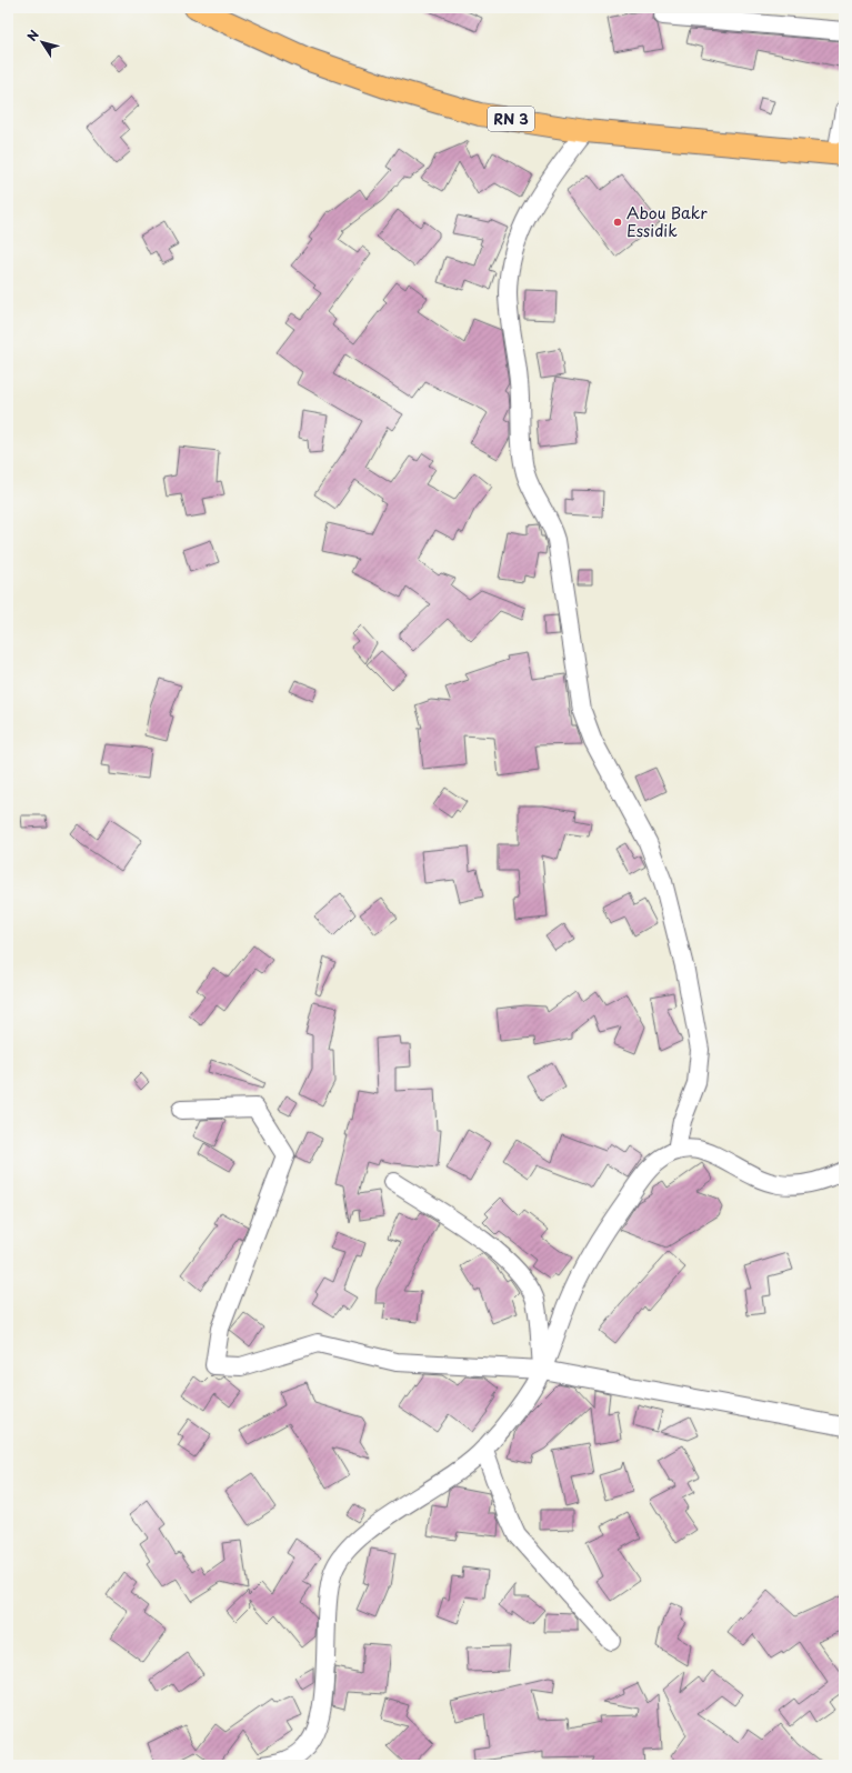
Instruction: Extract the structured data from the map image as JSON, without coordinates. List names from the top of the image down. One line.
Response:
{"streets":{"main road":["RN 3"]},"places":["Abou Bakr Essidik"],"north":"top left"}
